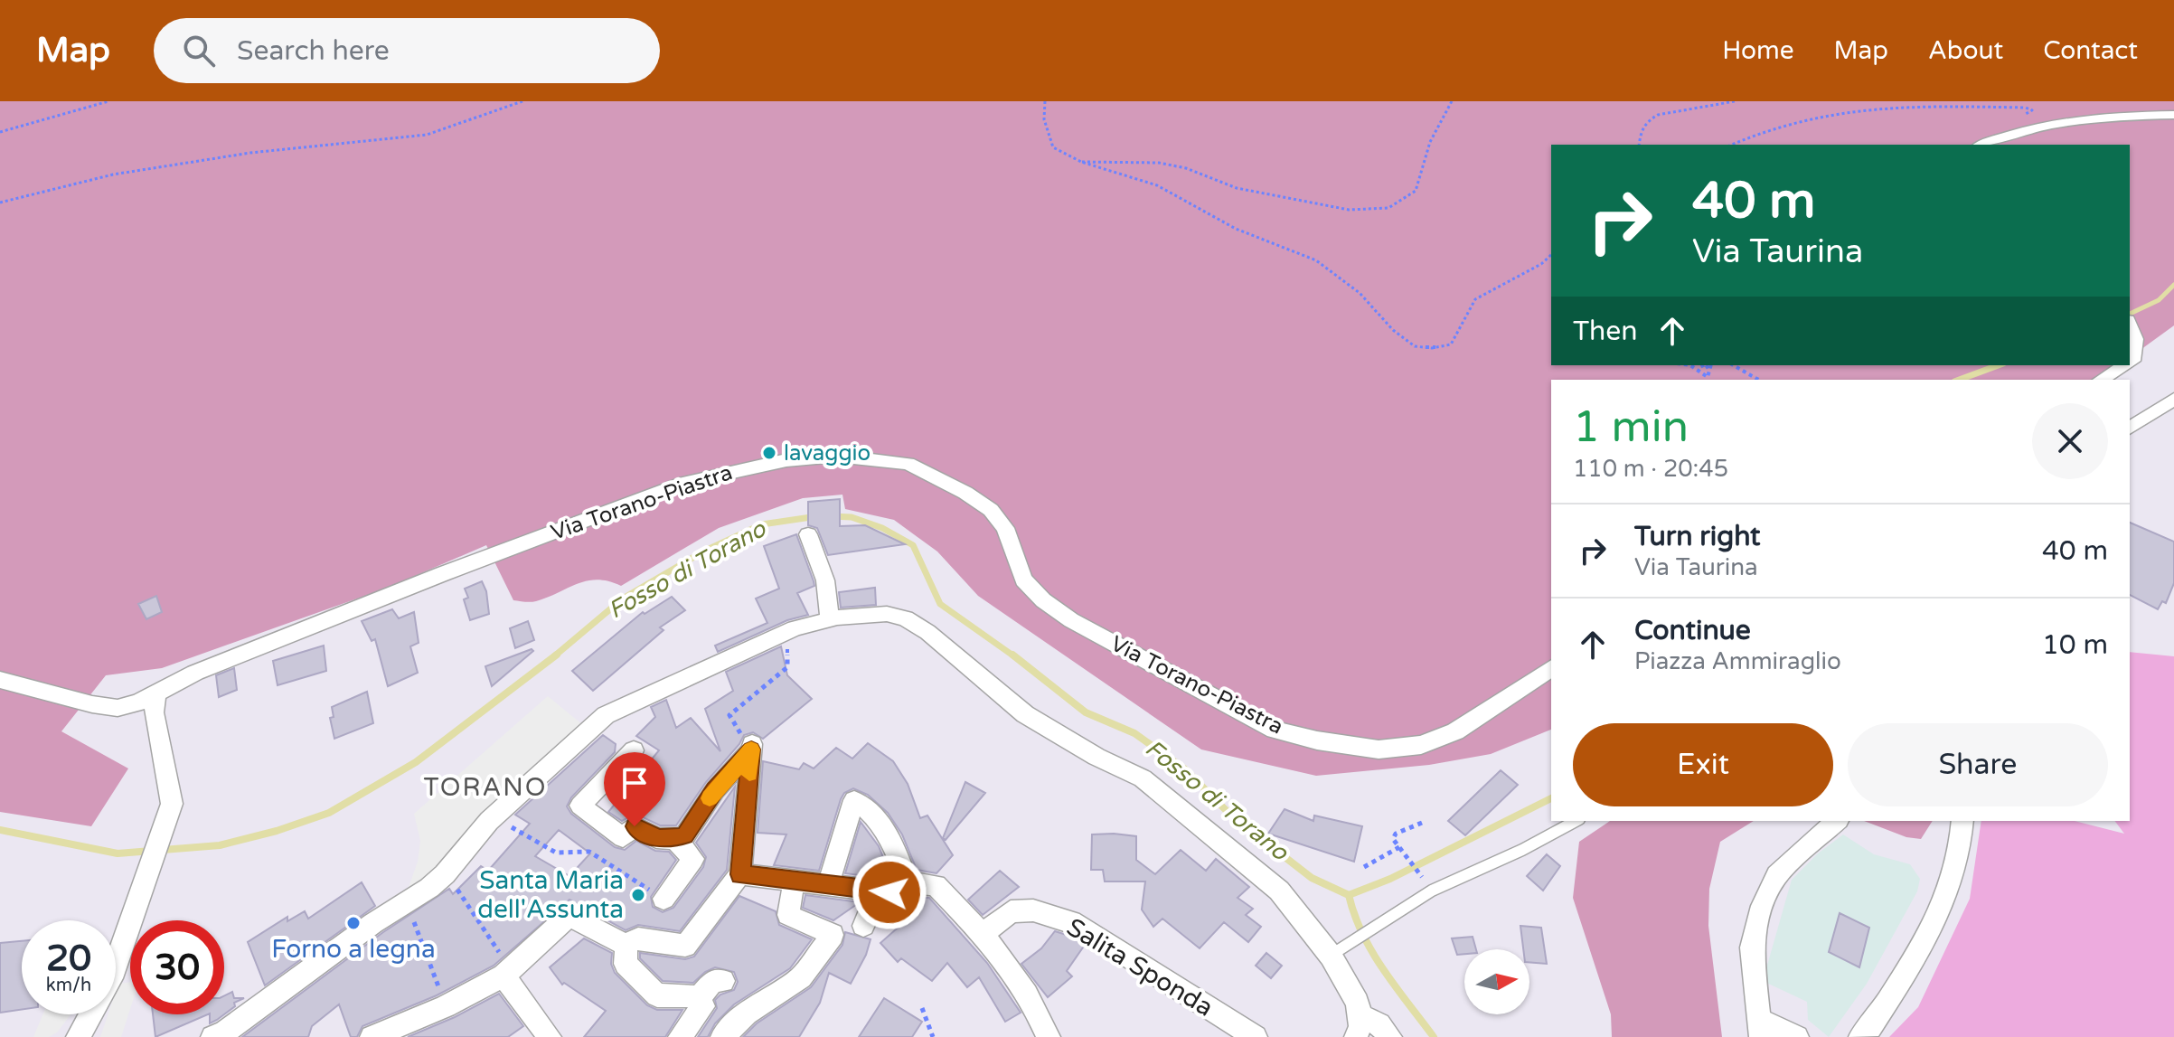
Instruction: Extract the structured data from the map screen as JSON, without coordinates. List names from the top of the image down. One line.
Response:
{"streets":{"street":["Via Torano-Piastra","Salita Sponda"]},"districts":["TORANO"],"water":["Fosso di Torano"],"places":["lavaggio","Santa Maria dell'Assunta","Forno a legna"],"north":"right","page":{"header":"Map","search":"Search here","nav":["Home","Map","About","Contact"],"turn":["40 m","Via Taurina"],"then":"Then","heading":["1 min","110 m · 20:45"],"list":[{"name":"Turn right","note":"Via Taurina","value":"40 m"},{"name":"Continue","note":"Piazza Ammiraglio","value":"10 m"}],"buttons":["Exit","Share"],"speed":"20 km/h","limit":"30"}}
